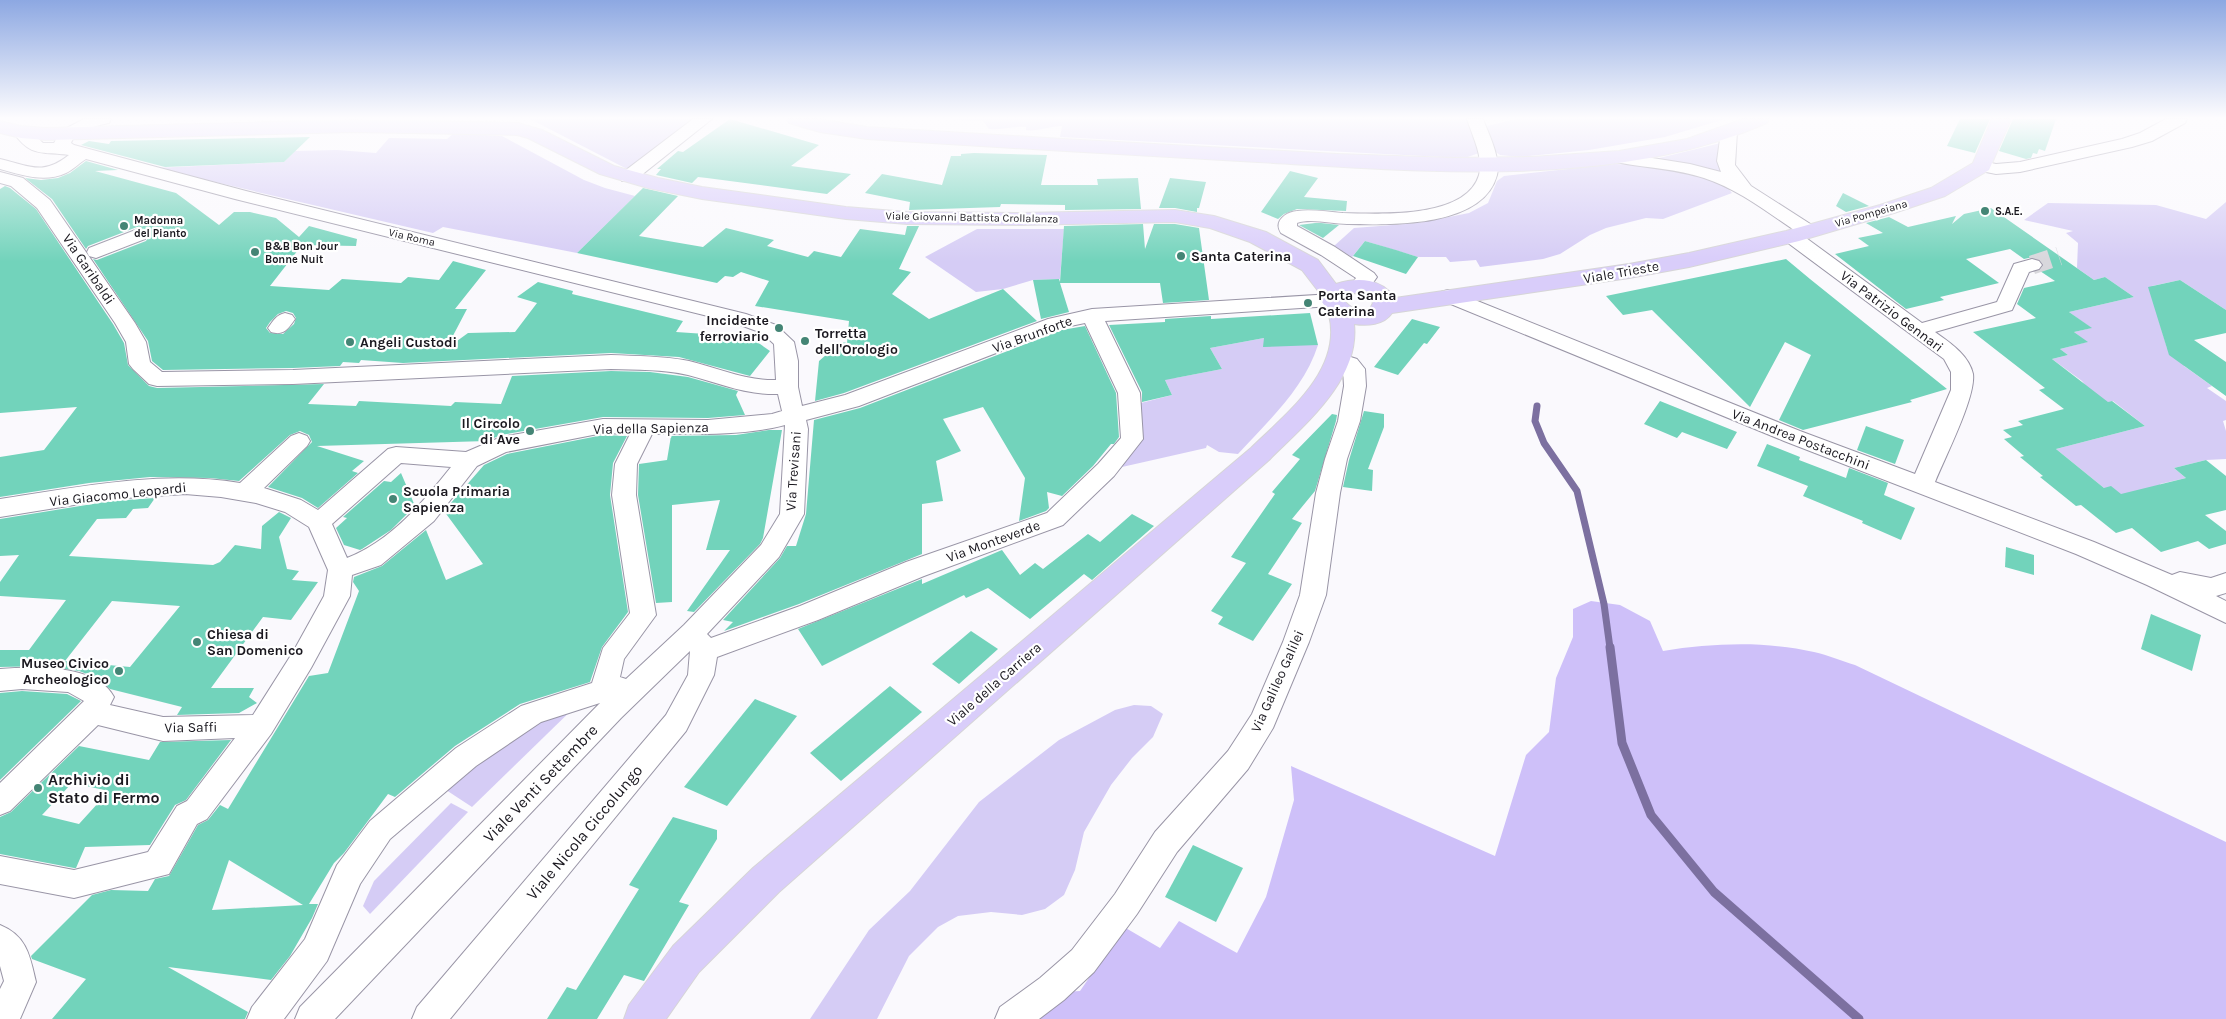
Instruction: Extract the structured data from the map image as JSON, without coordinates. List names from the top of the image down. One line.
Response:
{"streets":{"main road":["Via Pompeiana","Viale Giovanni Battista Crollalanza","Viale Trieste","Viale della Carriera"],"street":["Via Roma","Via Garibaldi","Via Patrizio Gennari","Via Brunforte","Via della Sapienza","Via Andrea Postacchini","Via Trevisani","Via Giacomo Leopardi","Via Monteverde","Via Galileo Galilei","Via Saffi","Viale Venti Settembre","Viale Nicola Ciccolungo"]},"crossings":[["Via Pompeiana","Viale Trieste"],["Via Pompeiana","Via Patrizio Gennari"],["Viale Giovanni Battista Crollalanza","Viale Trieste"],["Viale Giovanni Battista Crollalanza","Via Brunforte"],["Viale Giovanni Battista Crollalanza","Viale della Carriera"],["Via Roma","Via Garibaldi"],["Via Roma","Via Trevisani"],["Via Garibaldi","Via Trevisani"],["Viale Trieste","Via Patrizio Gennari"],["Viale Trieste","Via Brunforte"],["Viale Trieste","Via Andrea Postacchini"],["Viale Trieste","Viale della Carriera"],["Via Patrizio Gennari","Via Andrea Postacchini"],["Via Brunforte","Via della Sapienza"],["Via Brunforte","Via Trevisani"],["Via Brunforte","Via Monteverde"],["Via Brunforte","Viale della Carriera"],["Via della Sapienza","Via Giacomo Leopardi"],["Via Trevisani","Viale Venti Settembre"],["Via Monteverde","Viale Venti Settembre"],["Via Monteverde","Viale Nicola Ciccolungo"],["Via Galileo Galilei","Viale della Carriera"],["Viale Venti Settembre","Viale Nicola Ciccolungo"]],"places":["S.A.E.","Madonna del Pianto","B&B Bon Jour Bonne Nuit","Santa Caterina","Porta Santa Caterina","Incidente ferroviario","Torretta dell'Orologio","Angeli Custodi","Il Circolo di Ave","Scuola Primaria Sapienza","Chiesa di San Domenico","Museo Civico Archeologico","Archivio di Stato di Fermo"]}
